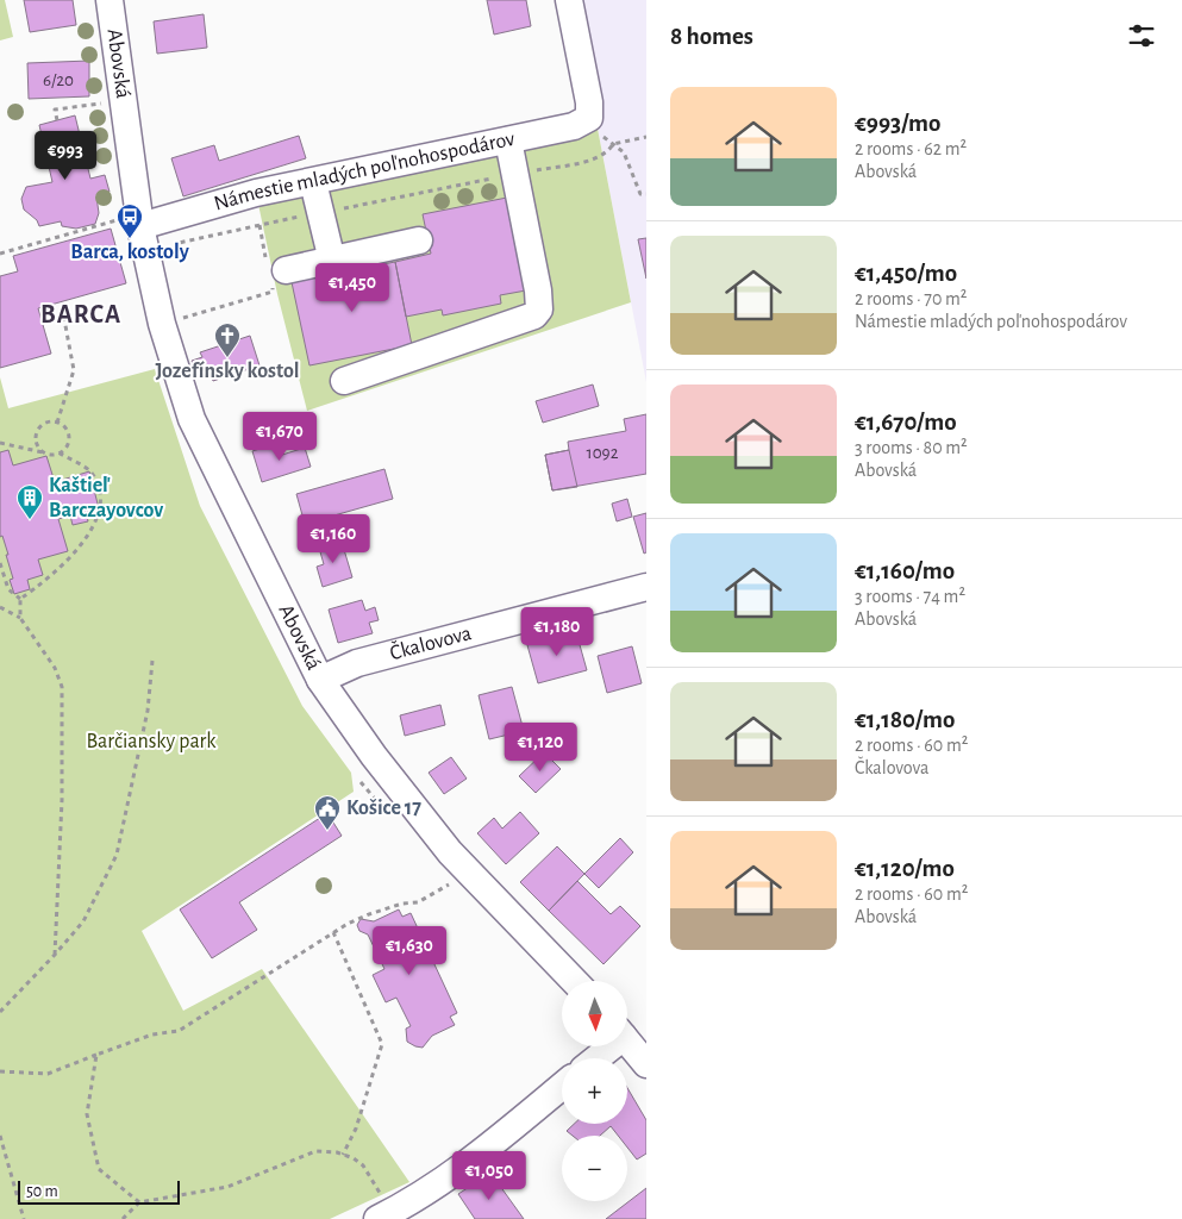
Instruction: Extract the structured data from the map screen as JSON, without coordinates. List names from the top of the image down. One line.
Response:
{"streets":{"street":["Abovská","Námestie mladých poľnohospodárov","Čkalovova"]},"crossings":[["Abovská","Námestie mladých poľnohospodárov"],["Abovská","Čkalovova"]],"districts":["BARCA"],"parks":["Barčiansky park"],"places":{"bus stop":["Barca, kostoly"],"church":["Jozefínsky kostol"],"building":["Kaštieľ Barczayovcov"],"public building":["Košice 17"]},"house_numbers":["6/20","1092"],"scale_bar":"50 m","north":"bottom","page":{"heading":"8 homes","list":[{"name":"€993/mo","note":"2 rooms · 62 m² · Abovská"},{"name":"€1,450/mo","note":"2 rooms · 70 m² · Námestie mladých poľnohospodárov"},{"name":"€1,670/mo","note":"3 rooms · 80 m² · Abovská"},{"name":"€1,160/mo","note":"3 rooms · 74 m² · Abovská"},{"name":"€1,180/mo","note":"2 rooms · 60 m² · Čkalovova"},{"name":"€1,120/mo","note":"2 rooms · 60 m² · Abovská"}],"price":["€993","€1,450","€1,670","€1,160","€1,180","€1,120","€1,630","€1,050"],"map_buttons":["+","−"],"scale":"50 m"}}
